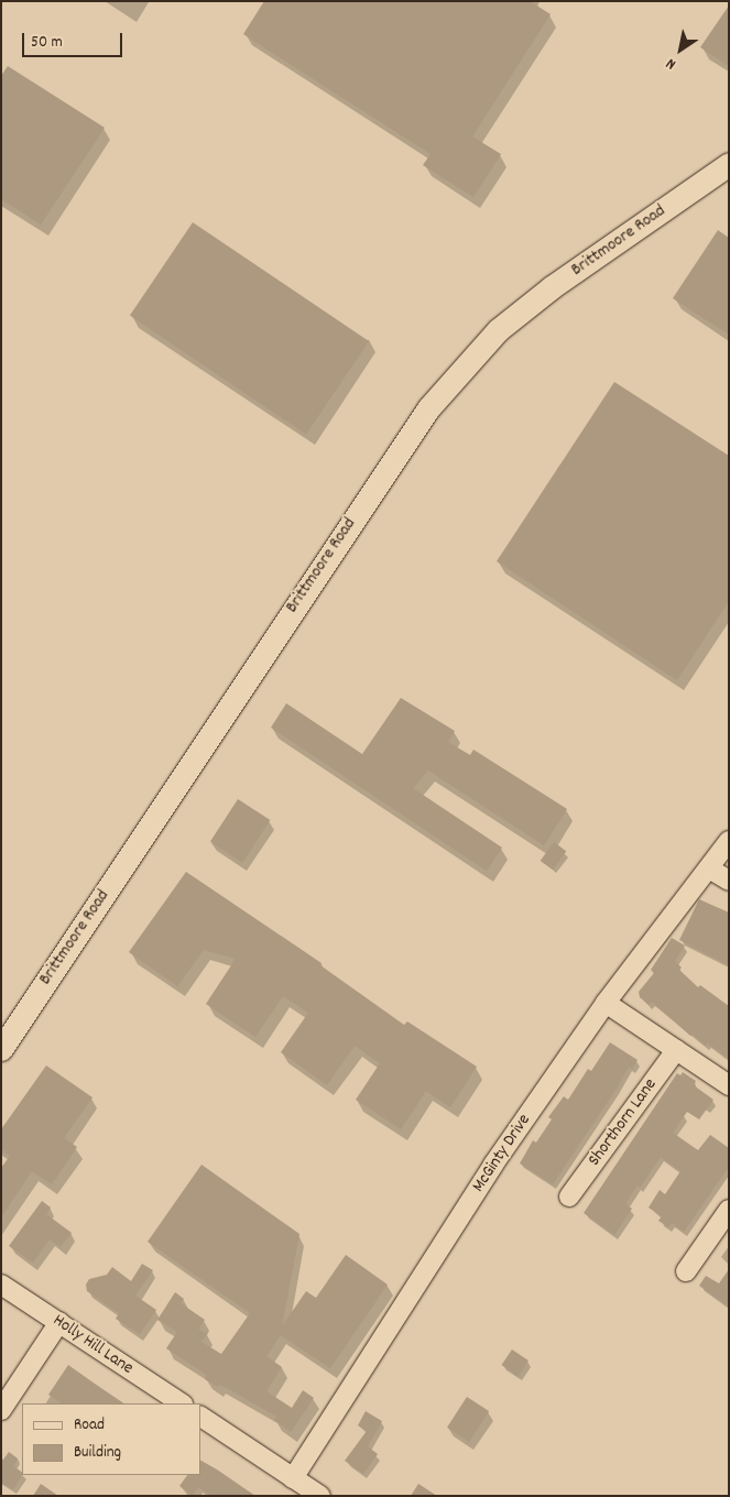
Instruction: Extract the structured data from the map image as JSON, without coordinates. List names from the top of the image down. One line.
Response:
{"streets":{"main road":["Brittmoore Road"],"street":["Shorthorn Lane","McGinty Drive","Holly Hill Lane"]},"legend":["Road","Building"],"scale_bar":"50 m","north":"bottom left"}
